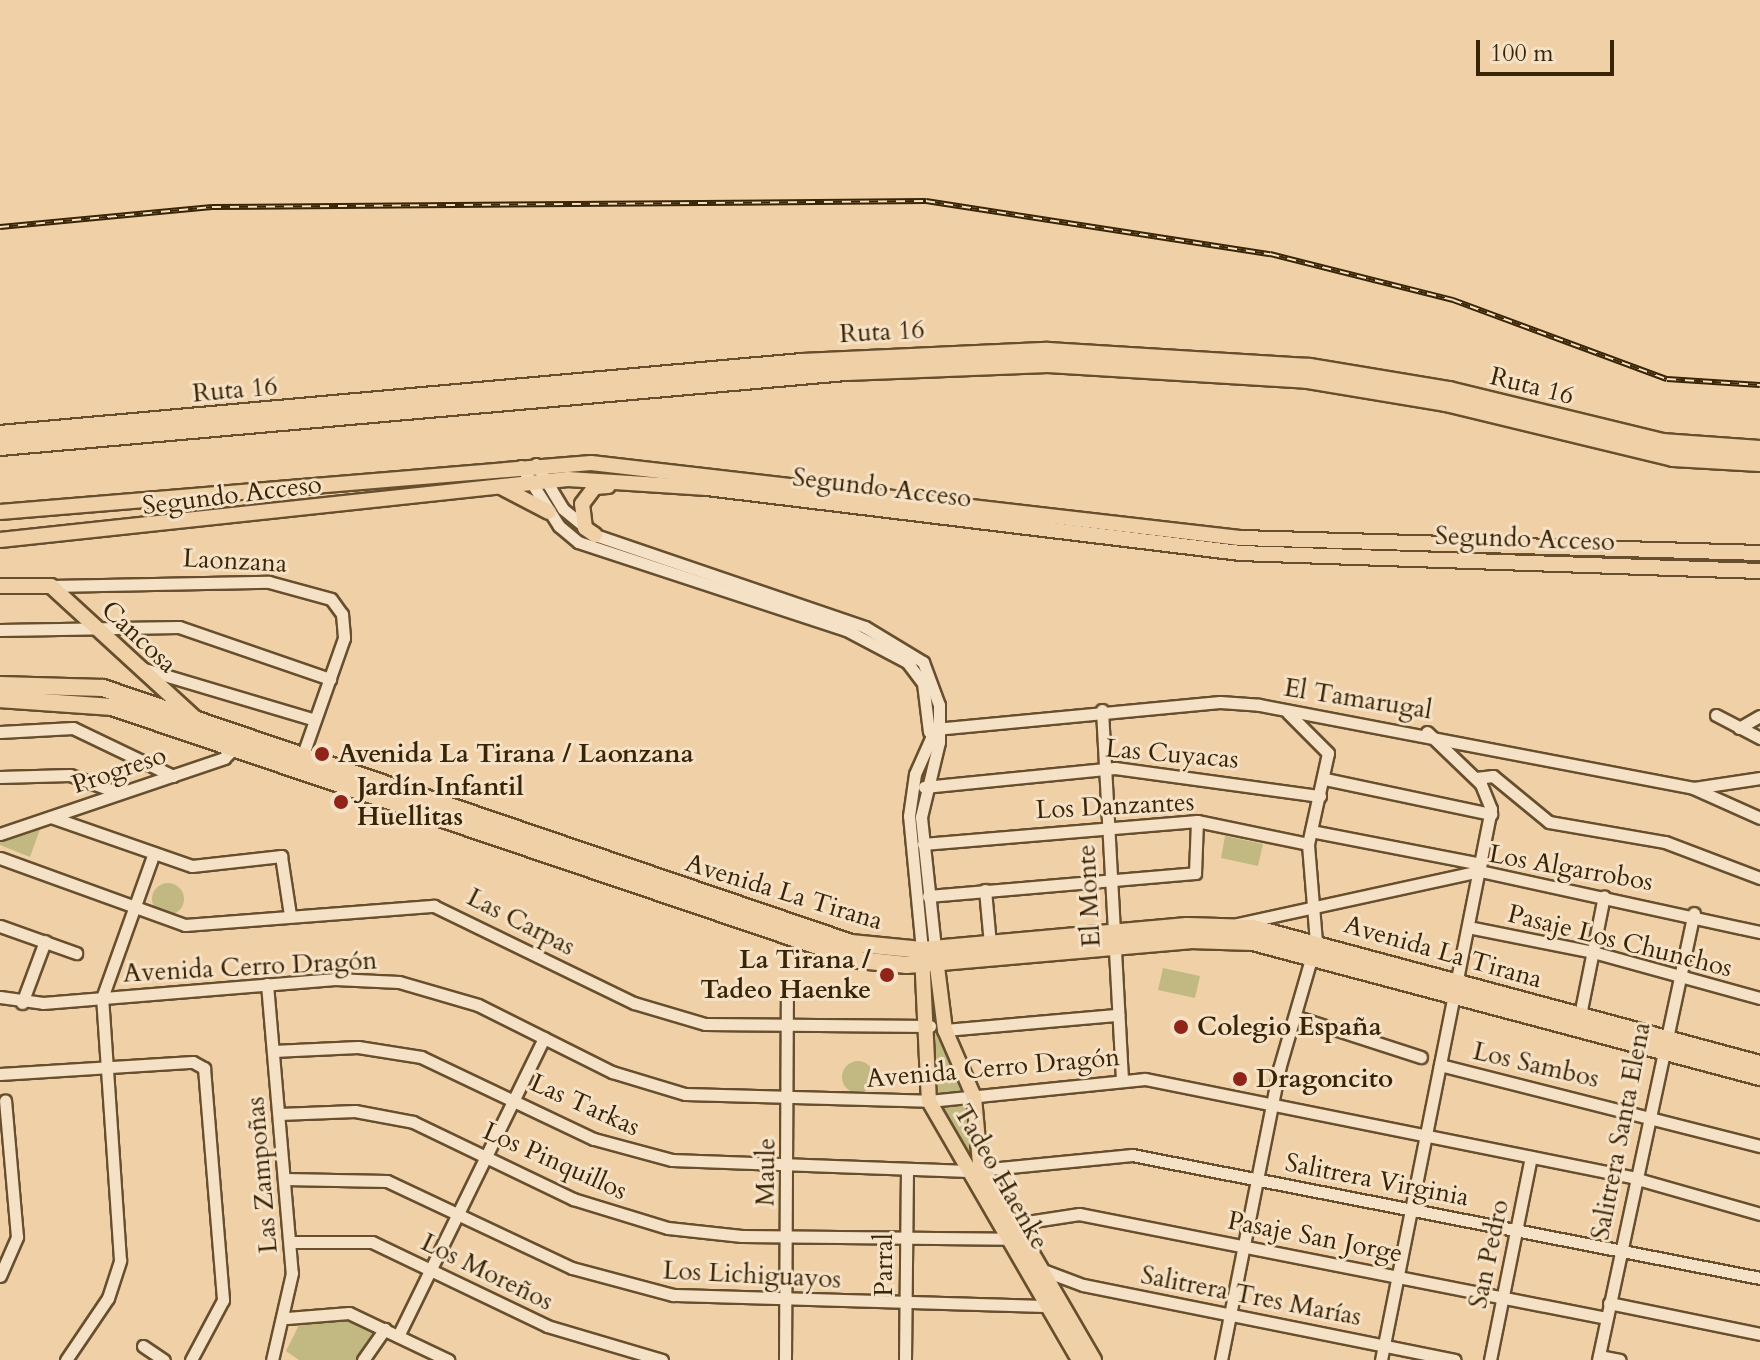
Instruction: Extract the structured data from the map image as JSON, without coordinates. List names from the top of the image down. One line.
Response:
{"streets":{"highway":["Ruta 16","Avenida La Tirana"],"main road":["Segundo Acceso","Laonzana","Cancosa","Tadeo Haenke"],"street":["El Tamarugal","Las Cuyacas","Progreso","Los Danzantes","Los Algarrobos","El Monte","Las Carpas","Pasaje Los Chunchos","Avenida Cerro Dragón","Los Sambos","Las Tarkas","Salitrera Santa Elena","Los Pinquillos","Maule","Las Zampoñas","Salitrera Virginia","Pasaje San Jorge","San Pedro","Parral","Los Moreños","Los Lichiguayos","Salitrera Tres Marías"]},"crossings":[["Laonzana","Cancosa"],["Laonzana","Avenida La Tirana"],["Cancosa","Avenida La Tirana"],["El Tamarugal","El Monte"],["El Tamarugal","Tadeo Haenke"],["Las Cuyacas","El Monte"],["Las Cuyacas","Tadeo Haenke"],["Progreso","Avenida La Tirana"],["Los Danzantes","El Monte"],["Los Danzantes","Tadeo Haenke"],["Los Algarrobos","Avenida La Tirana"],["Los Algarrobos","Salitrera Santa Elena"],["Avenida La Tirana","El Monte"],["Avenida La Tirana","Salitrera Santa Elena"],["Avenida La Tirana","Tadeo Haenke"],["El Monte","Avenida Cerro Dragón"],["Las Carpas","Maule"],["Las Carpas","Tadeo Haenke"],["Pasaje Los Chunchos","Salitrera Santa Elena"],["Avenida Cerro Dragón","Salitrera Santa Elena"],["Avenida Cerro Dragón","Maule"],["Avenida Cerro Dragón","Las Zampoñas"],["Avenida Cerro Dragón","Tadeo Haenke"],["Avenida Cerro Dragón","San Pedro"],["Los Sambos","Salitrera Santa Elena"],["Las Tarkas","Maule"],["Las Tarkas","Las Zampoñas"],["Las Tarkas","Tadeo Haenke"],["Las Tarkas","Salitrera Virginia"],["Las Tarkas","Parral"],["Salitrera Santa Elena","Salitrera Virginia"],["Salitrera Santa Elena","Pasaje San Jorge"],["Los Pinquillos","Maule"],["Los Pinquillos","Las Zampoñas"],["Los Pinquillos","Tadeo Haenke"],["Los Pinquillos","Parral"],["Maule","Los Lichiguayos"],["Las Zampoñas","Los Moreños"],["Las Zampoñas","Los Lichiguayos"],["Tadeo Haenke","Salitrera Virginia"],["Tadeo Haenke","Pasaje San Jorge"],["Tadeo Haenke","Los Lichiguayos"],["Tadeo Haenke","Salitrera Tres Marías"],["Salitrera Virginia","San Pedro"],["Pasaje San Jorge","San Pedro"],["Parral","Los Lichiguayos"]],"places":["Avenida La Tirana / Laonzana","Jardín Infantil Huellitas","La Tirana / Tadeo Haenke","Colegio España","Dragoncito"],"scale_bar":"100 m"}
